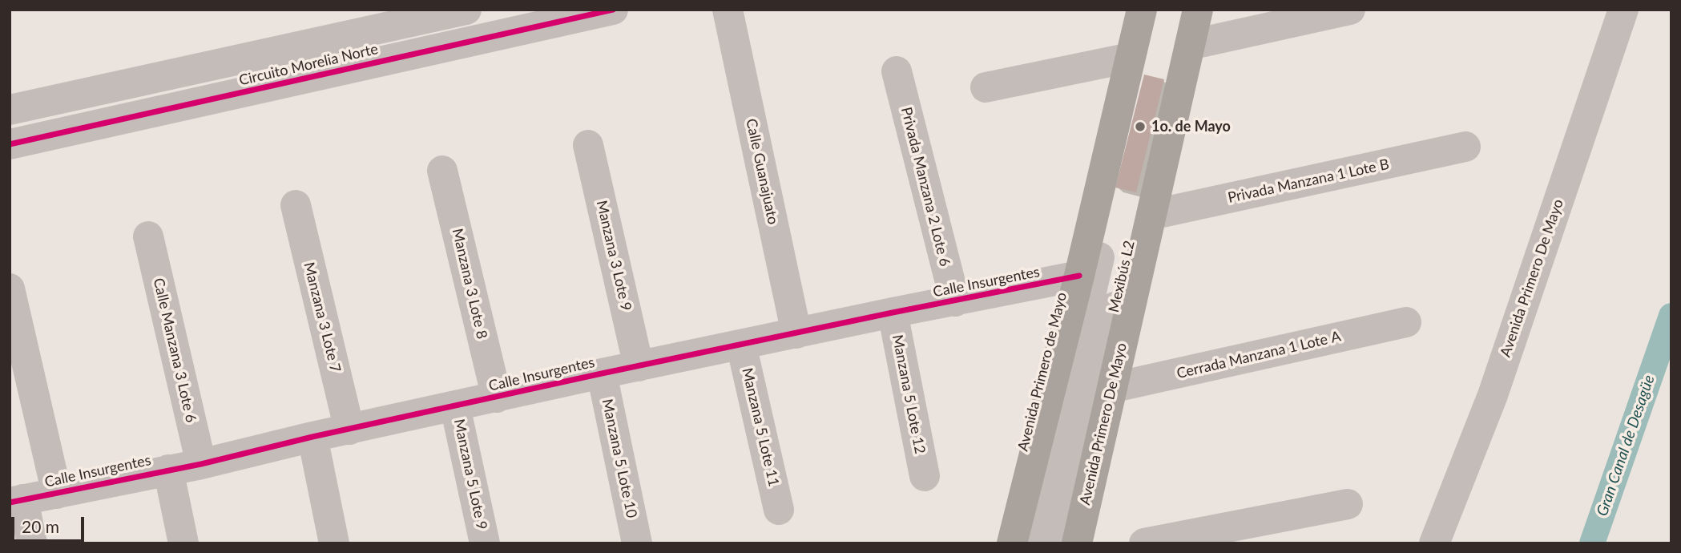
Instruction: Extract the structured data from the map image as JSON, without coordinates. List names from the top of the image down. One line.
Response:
{"streets":{"highway":["Avenida Primero De Mayo","Avenida Primero de Mayo"],"street":["Circuito Morelia Norte","Calle Guanajuato","Privada Manzana 1 Lote B","Privada Manzana 2 Lote 6","Manzana 3 Lote 9","Mexibús L2","Calle Insurgentes","Manzana 3 Lote 8","Manzana 3 Lote 7","Calle Manzana 3 Lote 6","Cerrada Manzana 1 Lote A","Manzana 5 Lote 12","Manzana 5 Lote 11","Manzana 5 Lote 10","Manzana 5 Lote 9"]},"crossings":[["Calle Guanajuato","Calle Insurgentes"],["Privada Manzana 1 Lote B","Avenida Primero De Mayo"],["Privada Manzana 2 Lote 6","Calle Insurgentes"],["Manzana 3 Lote 9","Calle Insurgentes"],["Avenida Primero De Mayo","Cerrada Manzana 1 Lote A"],["Calle Insurgentes","Manzana 3 Lote 8"],["Calle Insurgentes","Manzana 3 Lote 7"],["Calle Insurgentes","Calle Manzana 3 Lote 6"],["Calle Insurgentes","Avenida Primero de Mayo"],["Calle Insurgentes","Manzana 5 Lote 12"],["Calle Insurgentes","Manzana 5 Lote 11"],["Calle Insurgentes","Manzana 5 Lote 10"],["Calle Insurgentes","Manzana 5 Lote 9"]],"water":["Gran Canal de Desagüe"],"places":["1o. de Mayo"],"scale_bar":"20 m"}
